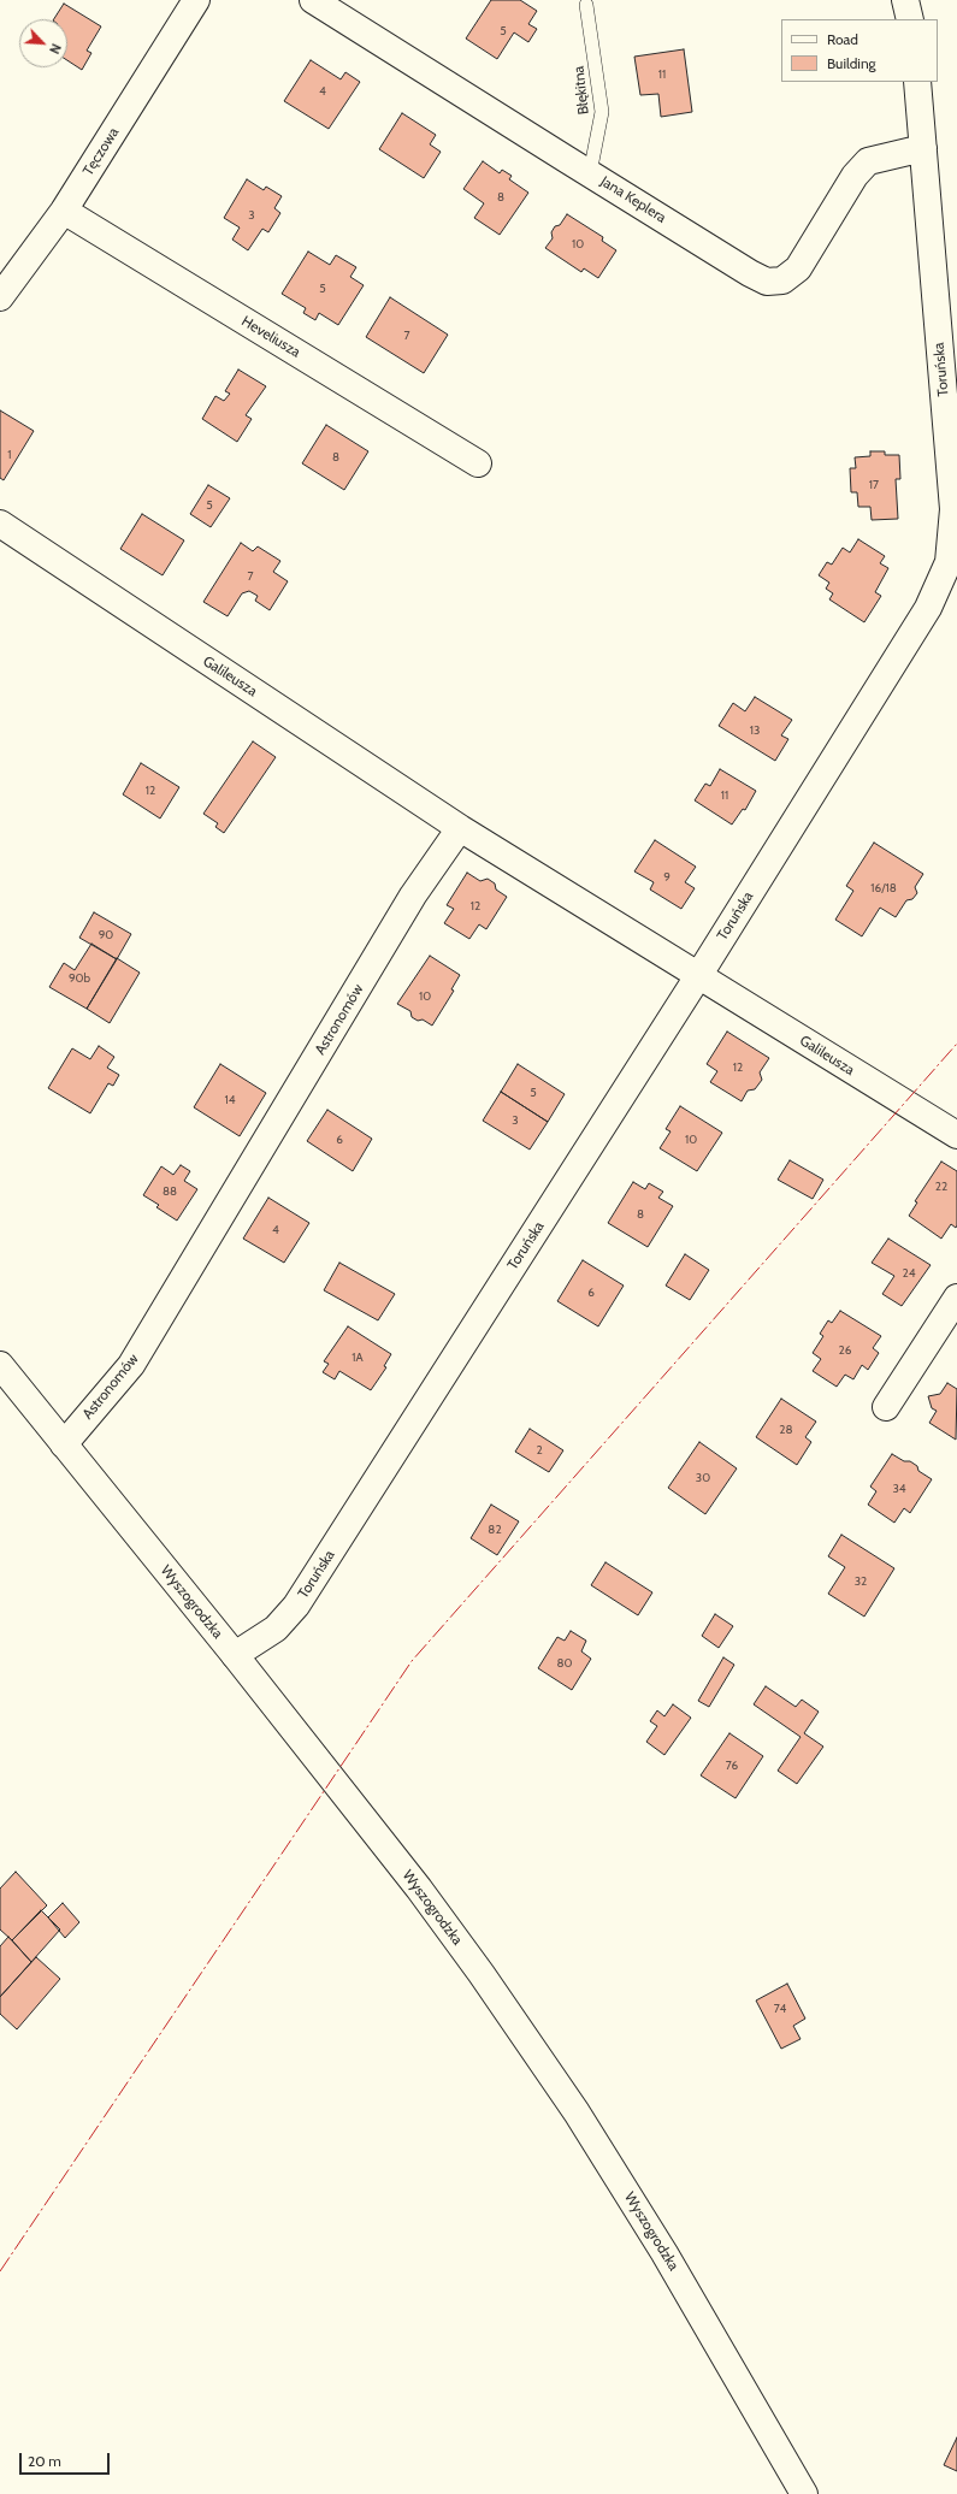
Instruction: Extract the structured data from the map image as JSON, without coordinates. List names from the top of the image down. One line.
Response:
{"streets":{"street":["Tęczowa","Jana Keplera","Heveliusza","Toruńska","Galileusza","Astronomów","Wyszogrodzka"],"lane":["Błękitna"]},"crossings":[["Błękitna","Jana Keplera"],["Tęczowa","Heveliusza"],["Jana Keplera","Toruńska"],["Toruńska","Galileusza"],["Toruńska","Wyszogrodzka"],["Galileusza","Astronomów"],["Astronomów","Wyszogrodzka"]],"house_numbers":["5","11","4","8","3","10","5","7","1","8","17","5","7","13","12","11","9","16/18","12","90","90b","10","12","5","14","3","6","10","22","88","8","4","24","6","26","1A","28","2","30","34","82","32","80","76","74"],"legend":["Road","Building"],"scale_bar":"20 m","north":"bottom right"}
